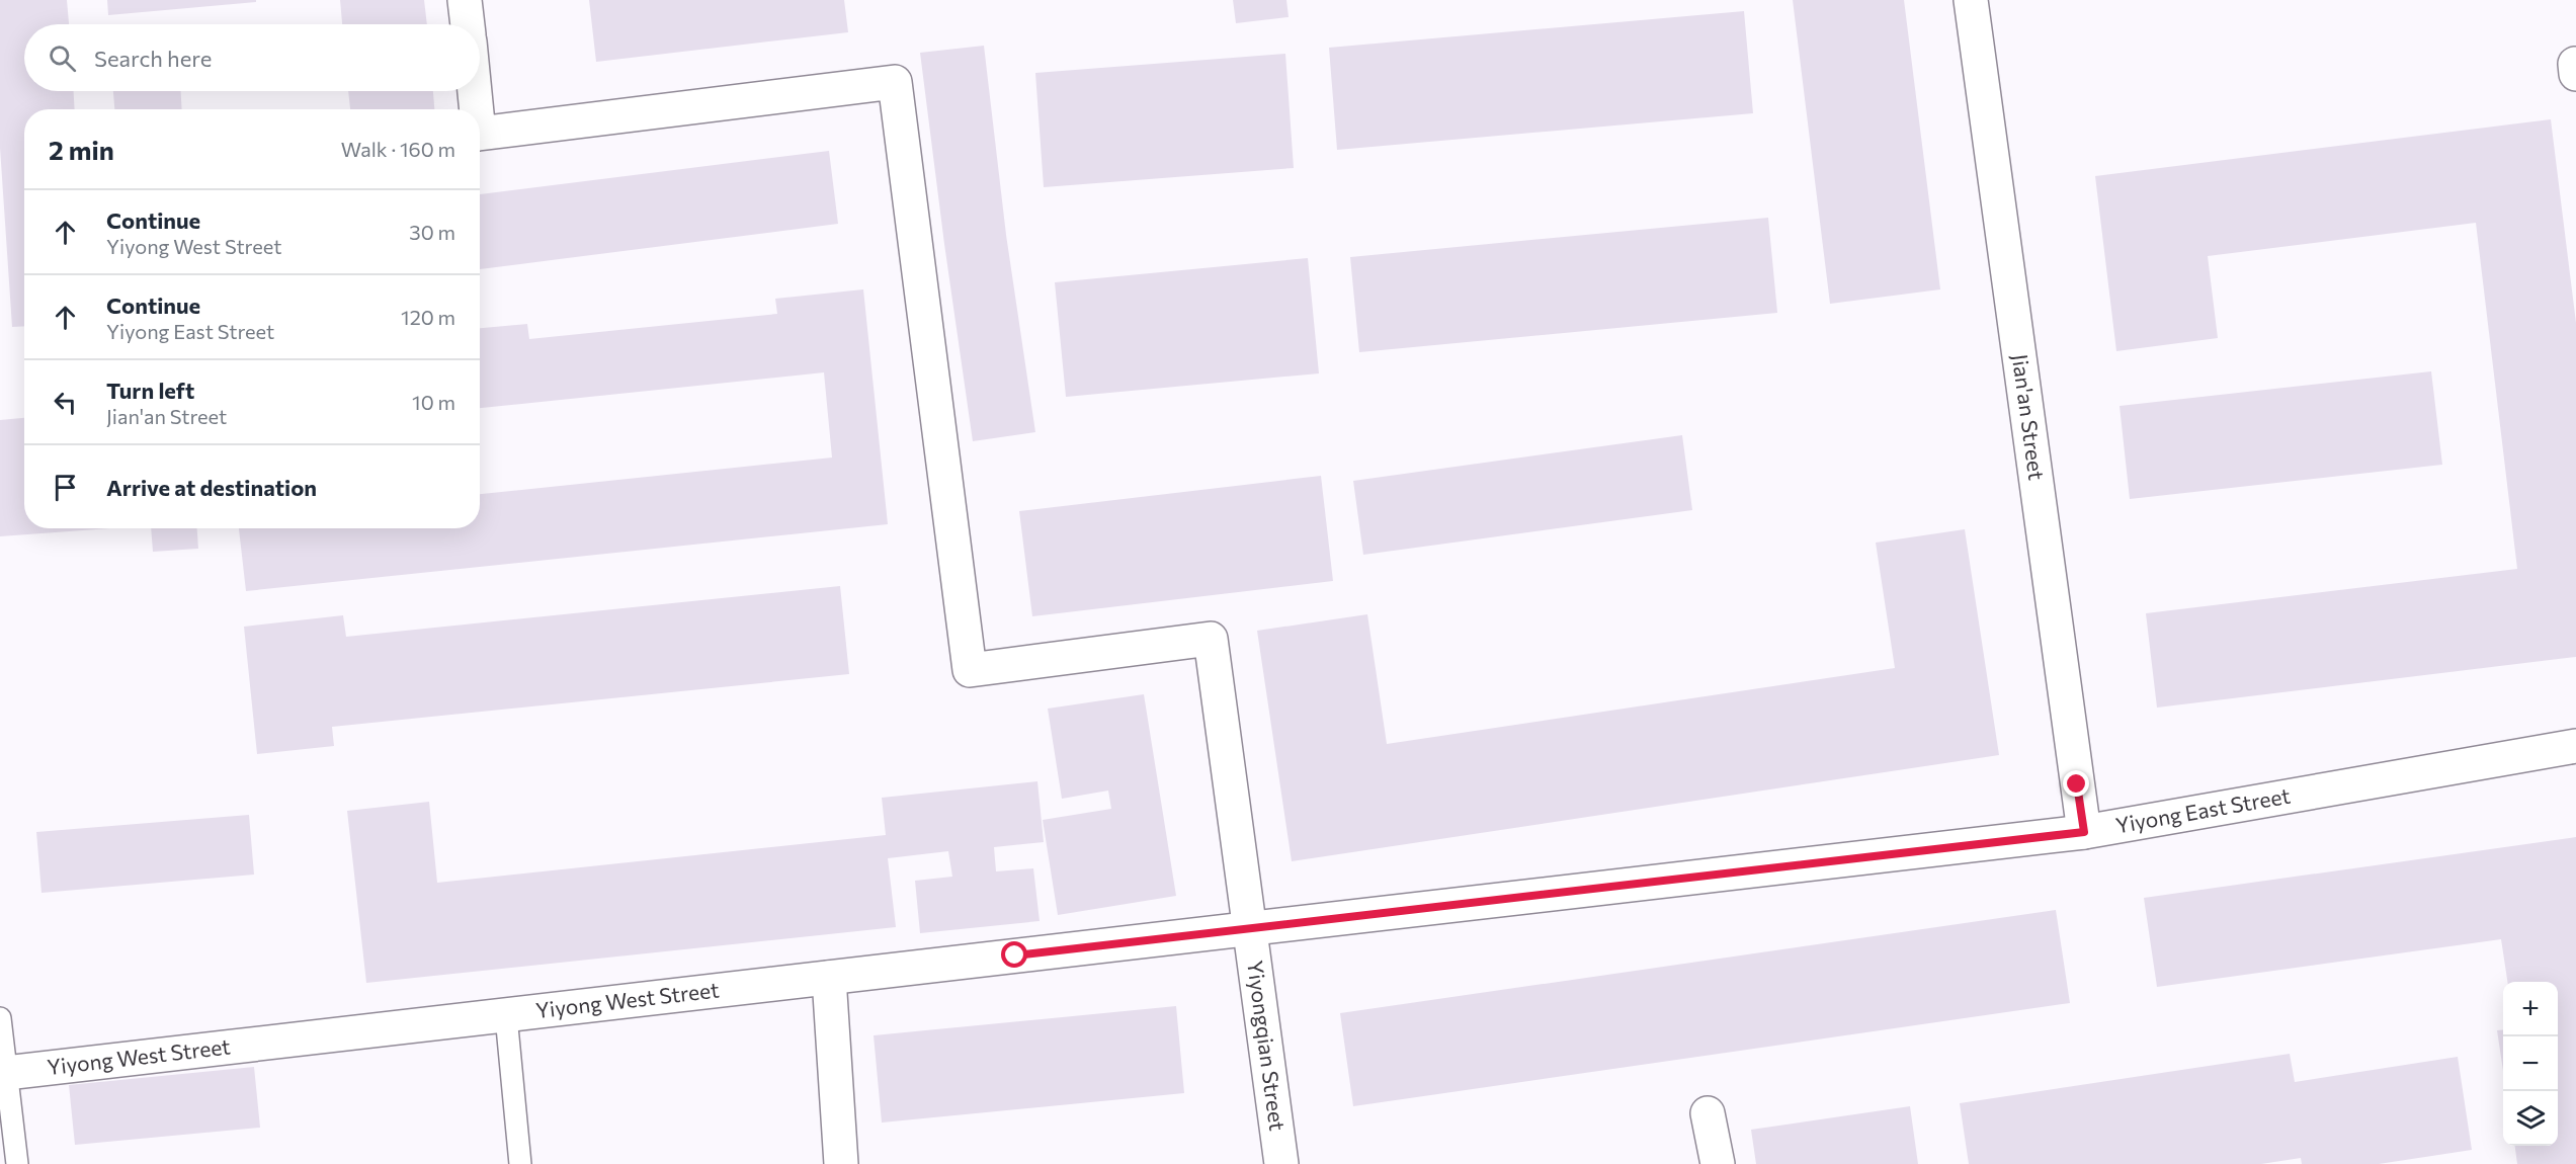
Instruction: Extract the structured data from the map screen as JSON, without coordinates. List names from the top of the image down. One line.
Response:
{"streets":{"street":["Jian'an Street","Yiyong East Street","Yiyong West Street","Yiyongqian Street"]},"crossings":[["Jian'an Street","Yiyong East Street"],["Yiyong East Street","Yiyong West Street"],["Yiyong East Street","Yiyongqian Street"],["Yiyong West Street","Yiyongqian Street"]],"page":{"search":"Search here","heading":["2 min","Walk · 160 m"],"list":[["Continue","Yiyong West Street","30 m"],["Continue","Yiyong East Street","120 m"],["Turn left","Jian'an Street","10 m"],"Arrive at destination"],"map_buttons":["+","−"]}}
